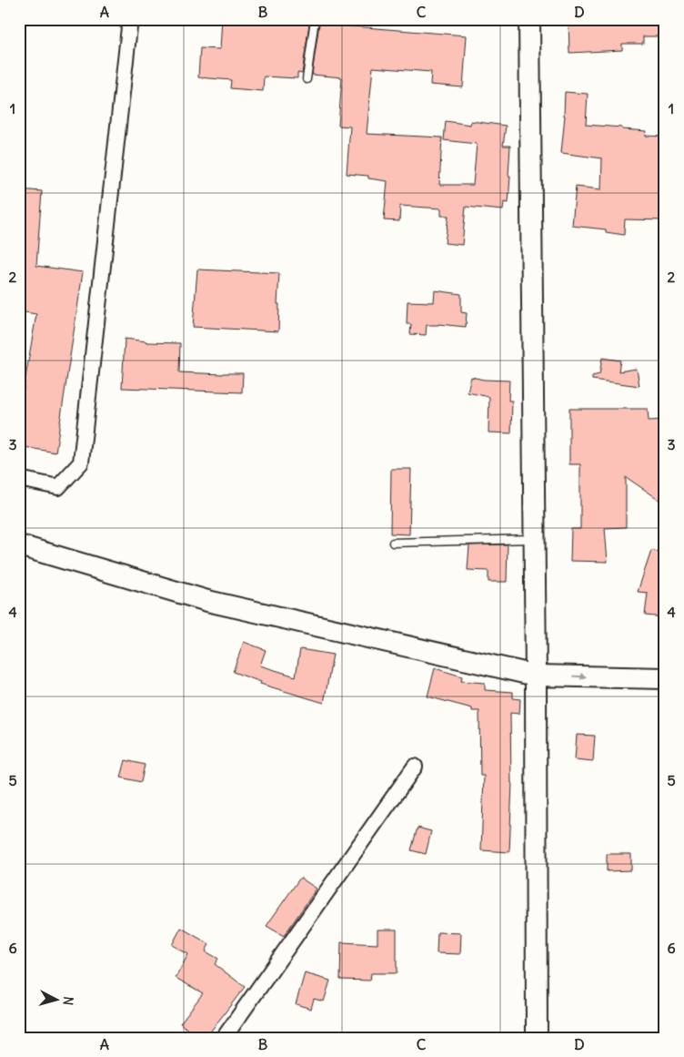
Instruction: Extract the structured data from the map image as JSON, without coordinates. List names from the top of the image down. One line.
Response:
{"north":"right","grid":{"columns":["A","B","C","D"],"rows":["1","2","3","4","5","6"]}}
